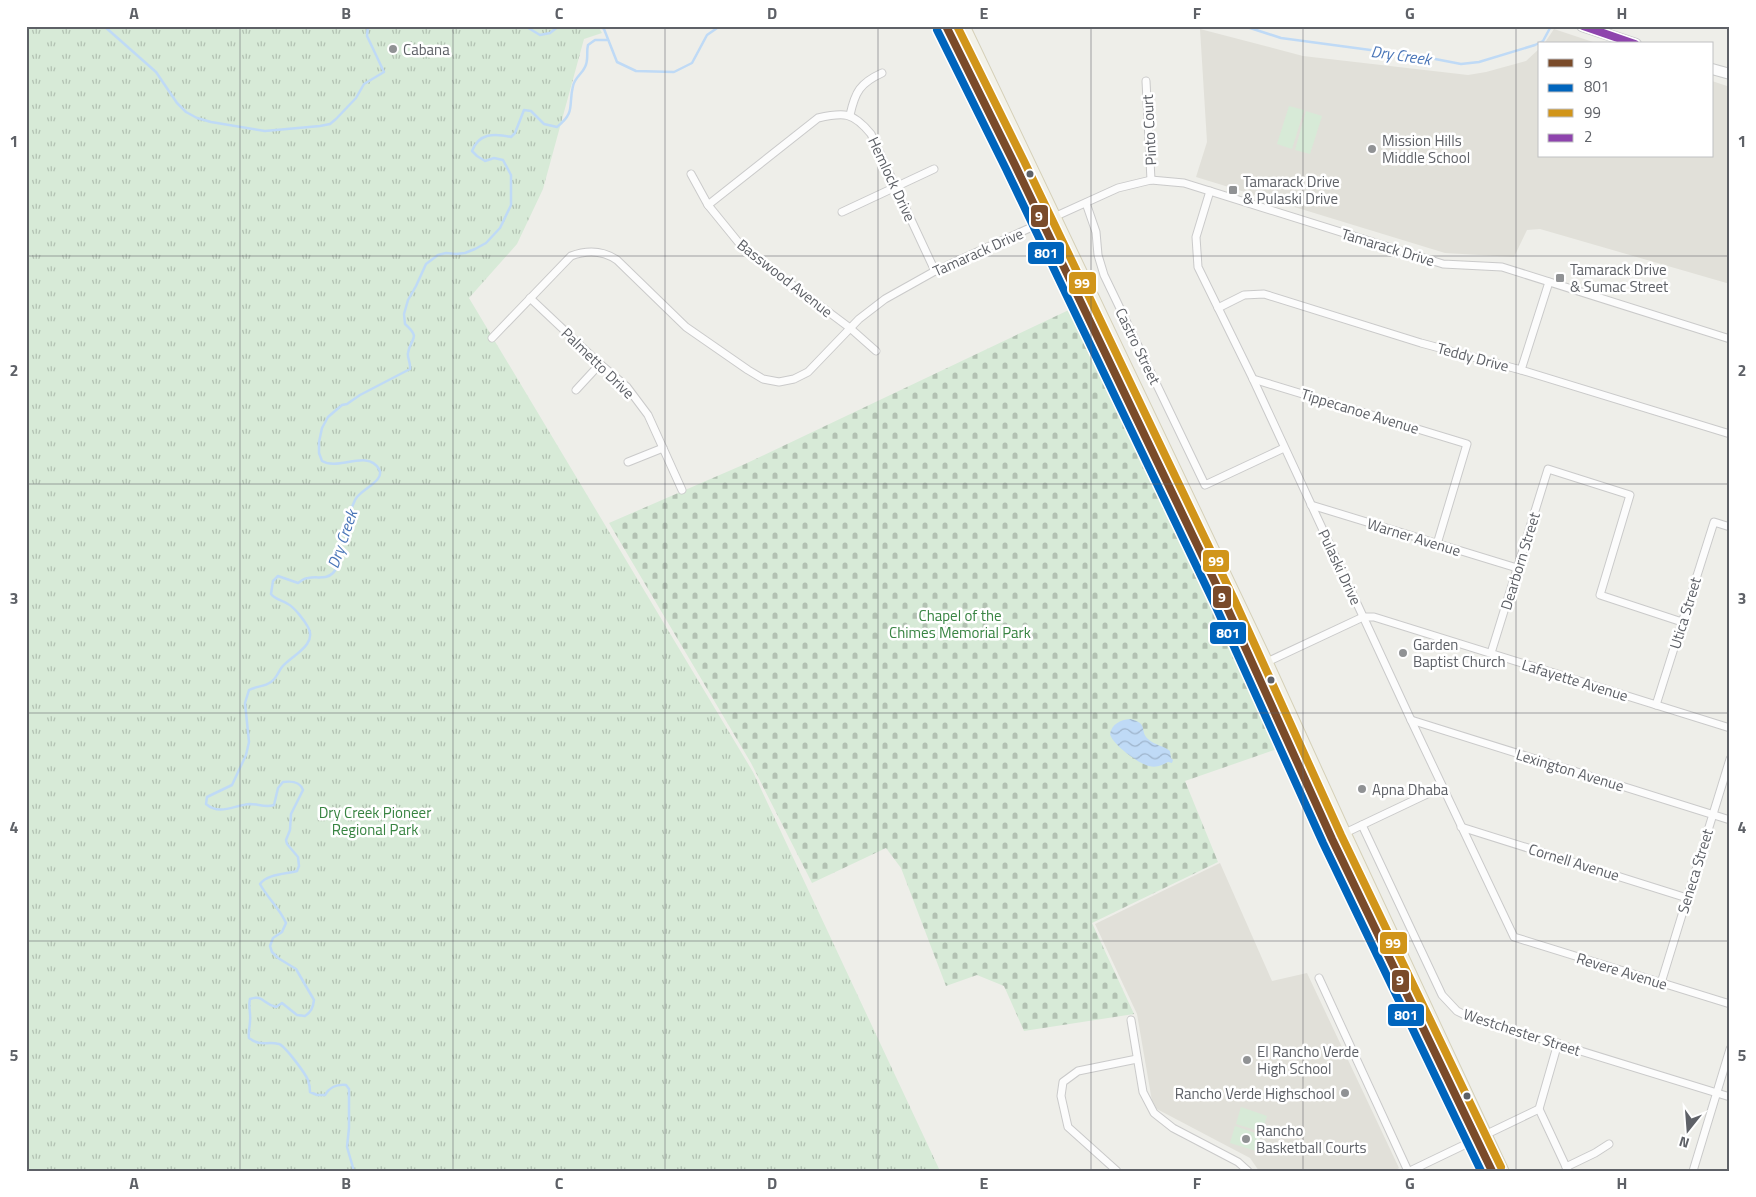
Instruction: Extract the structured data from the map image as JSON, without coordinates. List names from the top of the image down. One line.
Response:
{"streets":{"street":["Pinto Court","Hemlock Drive","Tamarack Drive","Basswood Avenue","Castro Street","Teddy Drive","Palmetto Drive","Tippecanoe Avenue","Warner Avenue","Dearborn Street","Pulaski Drive","Utica Street","Lafayette Avenue","Lexington Avenue","Cornell Avenue","Seneca Street","Revere Avenue","Westchester Street"]},"crossings":[["Pinto Court","Tamarack Drive"],["Hemlock Drive","Tamarack Drive"],["Tamarack Drive","Basswood Avenue"],["Tamarack Drive","Castro Street"],["Tamarack Drive","Palmetto Drive"],["Tamarack Drive","Pulaski Drive"],["Castro Street","Pulaski Drive"],["Teddy Drive","Pulaski Drive"],["Tippecanoe Avenue","Warner Avenue"],["Tippecanoe Avenue","Pulaski Drive"],["Warner Avenue","Dearborn Street"],["Warner Avenue","Pulaski Drive"],["Dearborn Street","Utica Street"],["Dearborn Street","Lafayette Avenue"],["Pulaski Drive","Lafayette Avenue"],["Pulaski Drive","Lexington Avenue"],["Pulaski Drive","Cornell Avenue"],["Pulaski Drive","Revere Avenue"],["Utica Street","Lafayette Avenue"],["Lexington Avenue","Seneca Street"],["Cornell Avenue","Seneca Street"],["Seneca Street","Revere Avenue"]],"water":["Dry Creek"],"parks":["Chapel of the Chimes Memorial Park","Dry Creek Pioneer Regional Park"],"places":{"other":["Cabana","Mission Hills Middle School","Garden Baptist Church","Apna Dhaba","El Rancho Verde High School","Rancho Verde Highschool","Rancho Basketball Courts"],"transit":["Tamarack Drive & Pulaski Drive","Tamarack Drive & Sumac Street"]},"lines":["transit line 9","transit line 99","transit line 2","transit line 801"],"legend":["9","801","99","2"],"north":"bottom","grid":{"columns":["A","B","C","D","E","F","G","H"],"rows":["1","2","3","4","5"]}}
